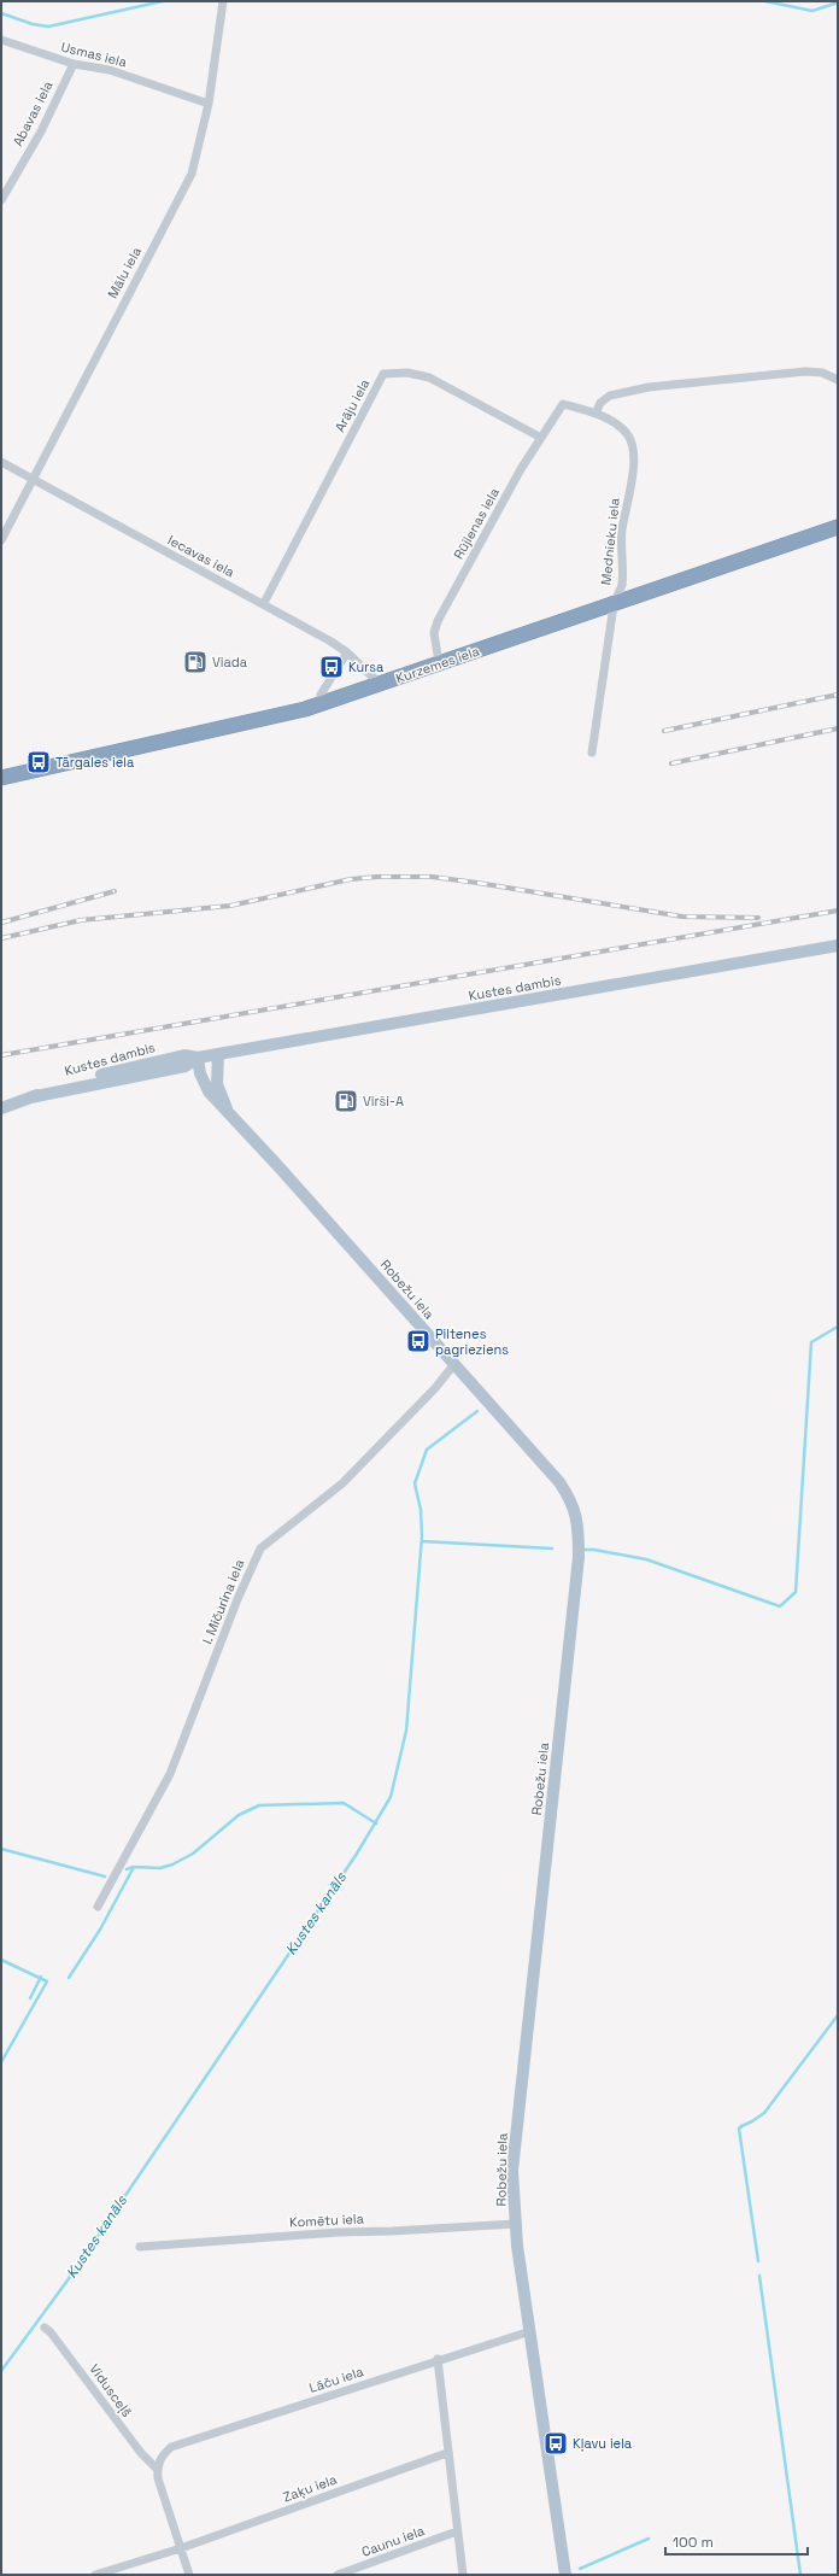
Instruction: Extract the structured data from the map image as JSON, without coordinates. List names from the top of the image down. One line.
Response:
{"streets":{"highway":["Kurzemes iela"],"main road":["Kustes dambis","Robežu iela"],"street":["Usmas iela","Abavas iela","Mālu iela","Arāju iela","Rūjienas iela","Mednieku iela","Iecavas iela","I. Mičurina iela","Komētu iela","Lāču iela","Vidusceļš","Zaķu iela","Caunu iela"]},"crossings":[["Usmas iela","Abavas iela"],["Usmas iela","Mālu iela"],["Mālu iela","Iecavas iela"],["Arāju iela","Rūjienas iela"],["Arāju iela","Iecavas iela"],["Rūjienas iela","Mednieku iela"],["Rūjienas iela","Kurzemes iela"],["Mednieku iela","Kurzemes iela"],["Iecavas iela","Kurzemes iela"],["Kustes dambis","Robežu iela"],["Robežu iela","I. Mičurina iela"],["Robežu iela","Komētu iela"],["Robežu iela","Lāču iela"],["Lāču iela","Vidusceļš"],["Vidusceļš","Zaķu iela"]],"water":["Kustes kanāls"],"places":{"fuel station":["Viada","Virši-A"],"bus stop":["Kursa","Tārgales iela","Piltenes pagrieziens","Kļavu iela"]},"scale_bar":"100 m"}
